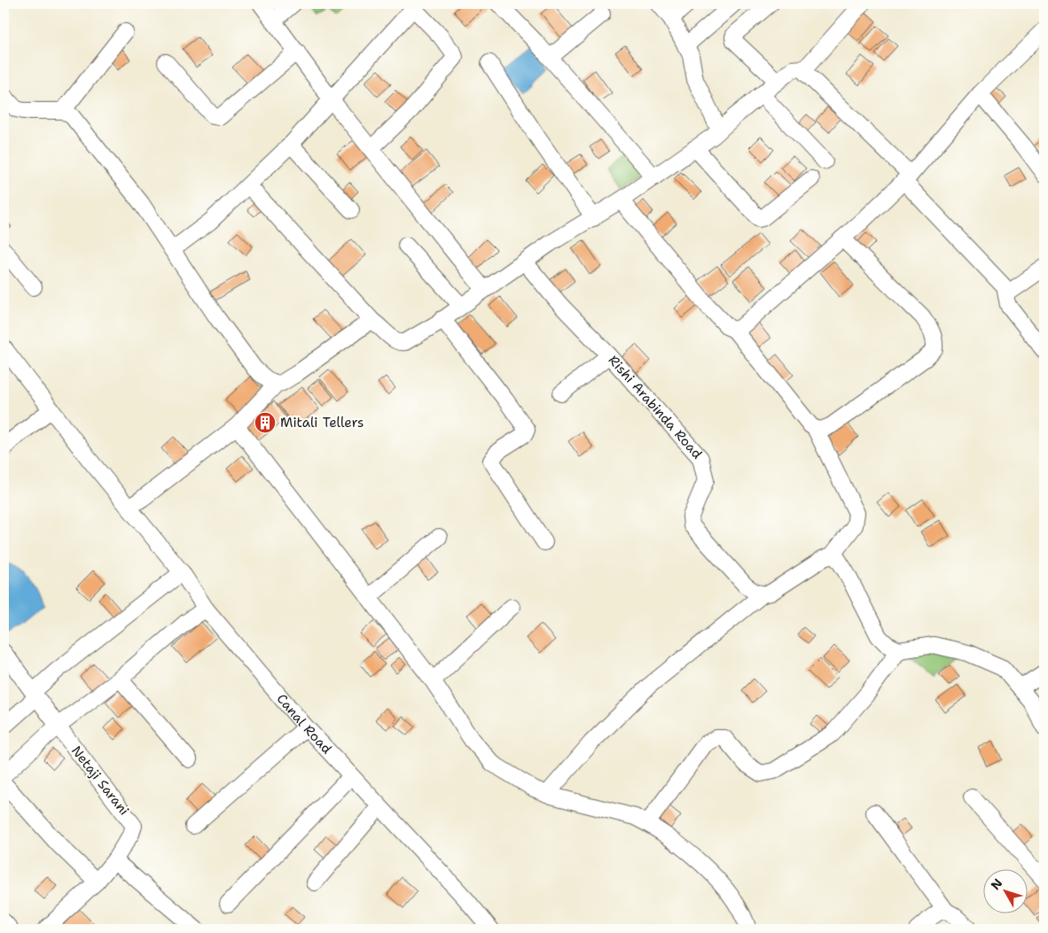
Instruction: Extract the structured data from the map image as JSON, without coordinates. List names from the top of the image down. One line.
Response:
{"streets":{"street":["Rishi Arabinda Road","Canal Road","Netaji Sarani"]},"places":{"building":["Mitali Tellers"]},"north":"top left"}
